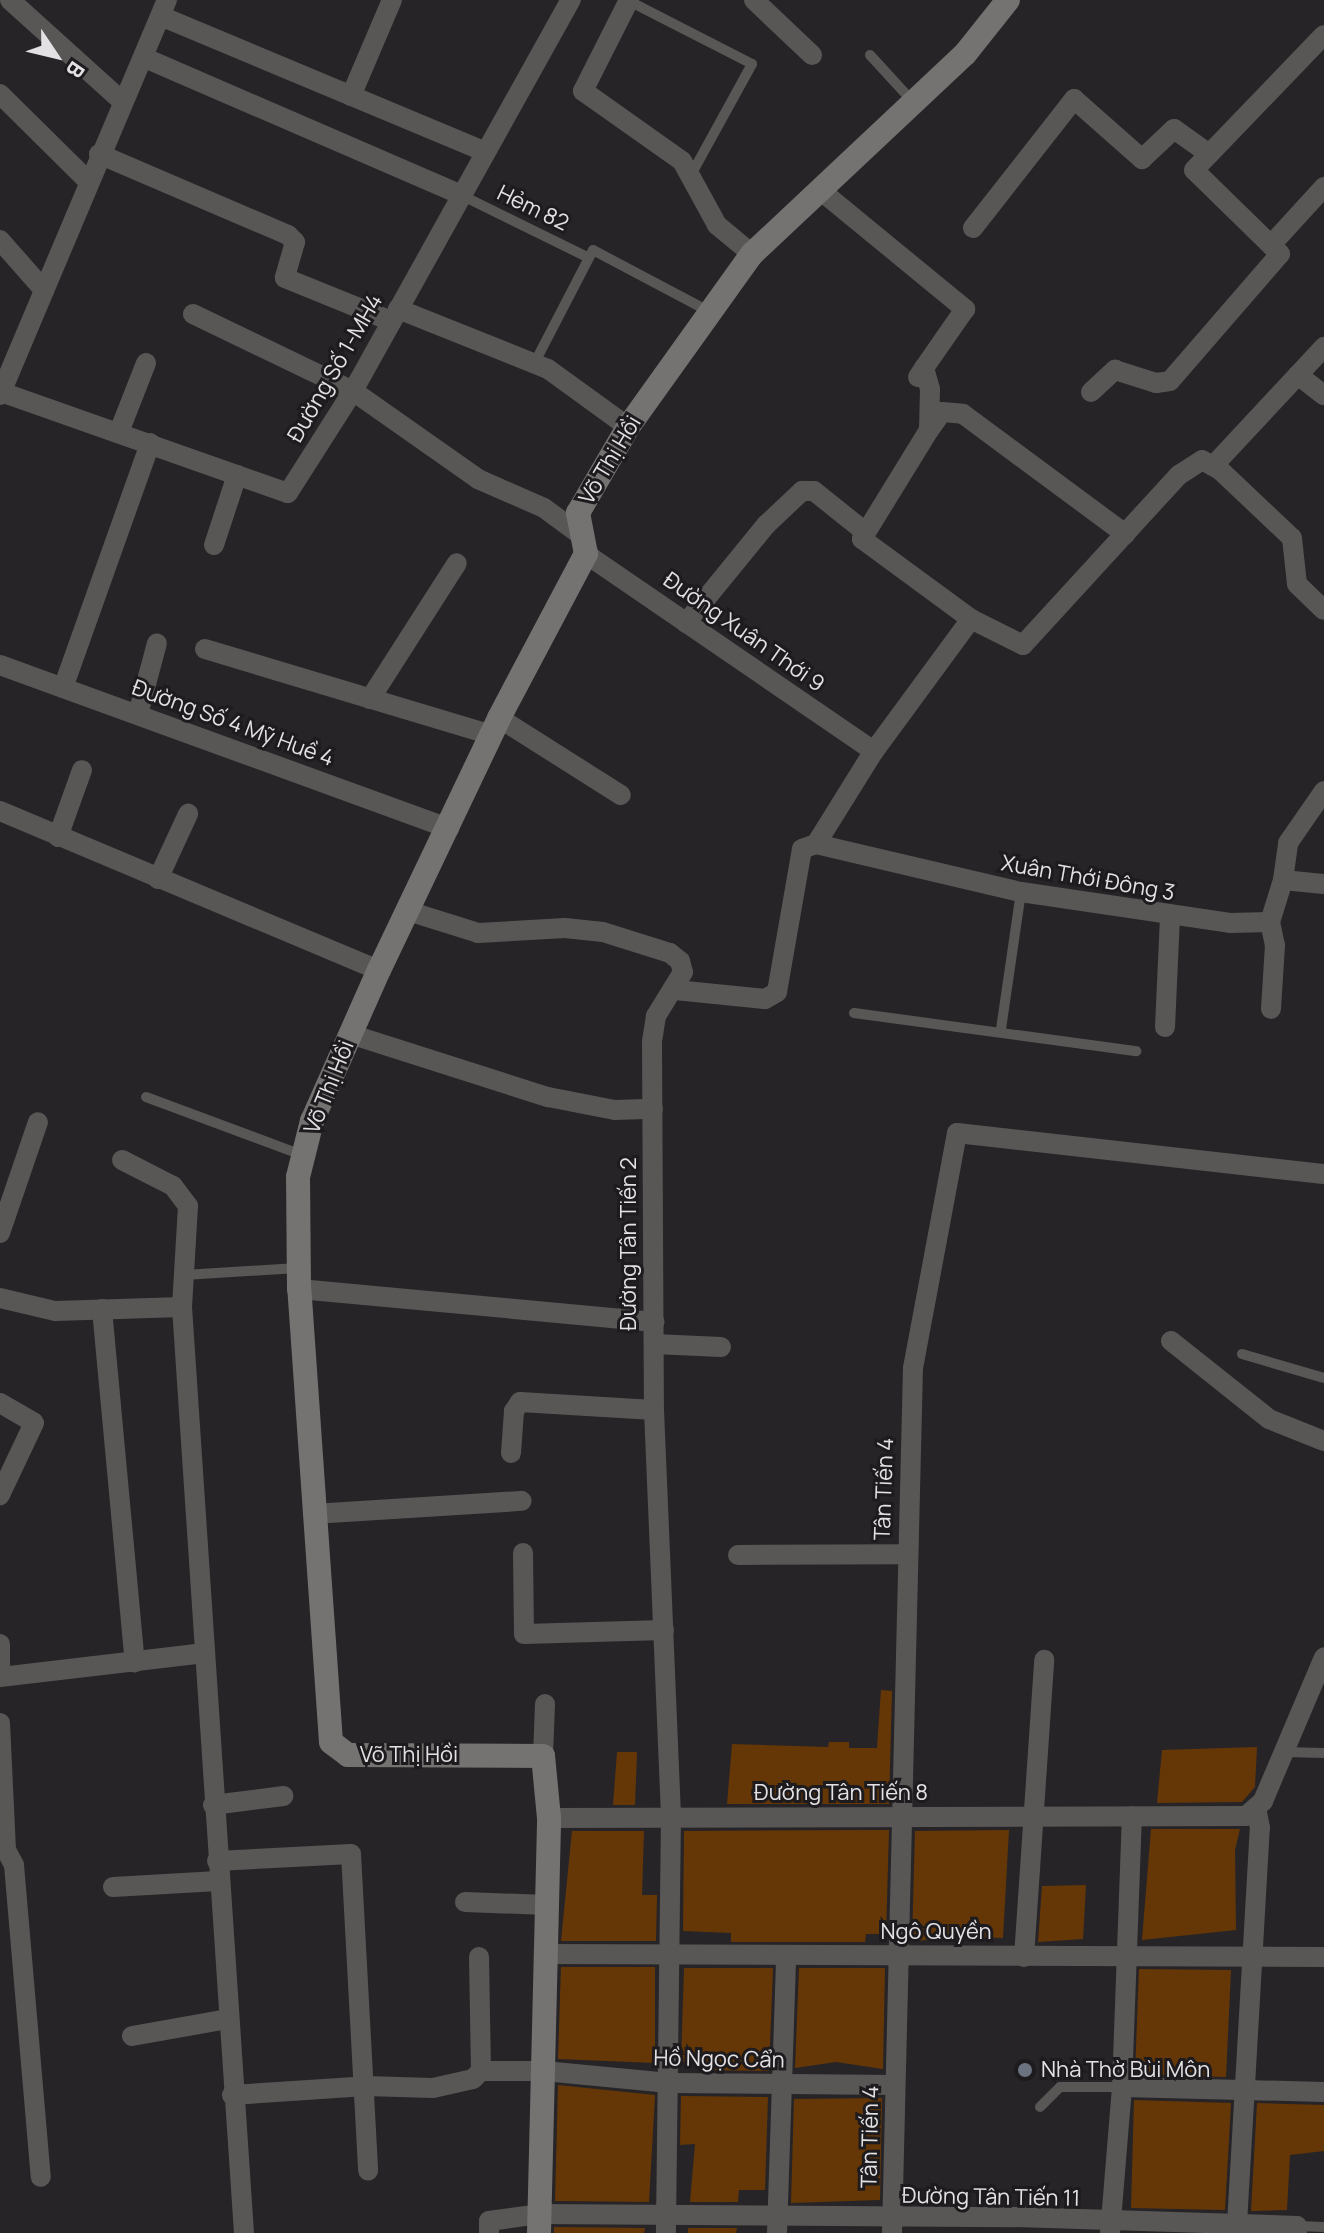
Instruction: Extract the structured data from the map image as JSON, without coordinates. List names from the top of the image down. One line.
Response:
{"streets":{"street":["Đường Số 1-MH4","Võ Thị Hồi","Đường Xuân Thới 9","Đường Số 4 Mỹ Huề 4","Xuân Thới Đông 3","Đường Tân Tiến 2","Tân Tiến 4","Đường Tân Tiến 8","Ngô Quyền","Hồ Ngọc Cẩn","Đường Tân Tiến 11"],"lane":["Hẻm 82"]},"crossings":[["Hẻm 82","Đường Số 1-MH4"],["Hẻm 82","Võ Thị Hồi"],["Đường Số 1-MH4","Đường Xuân Thới 9"],["Võ Thị Hồi","Đường Xuân Thới 9"],["Võ Thị Hồi","Đường Số 4 Mỹ Huề 4"],["Đường Tân Tiến 2","Đường Tân Tiến 8"],["Đường Tân Tiến 2","Ngô Quyền"],["Đường Tân Tiến 2","Hồ Ngọc Cẩn"],["Đường Tân Tiến 2","Đường Tân Tiến 11"],["Tân Tiến 4","Đường Tân Tiến 8"],["Tân Tiến 4","Ngô Quyền"],["Tân Tiến 4","Hồ Ngọc Cẩn"],["Tân Tiến 4","Đường Tân Tiến 11"]],"places":["Nhà Thờ Bùi Môn"],"north":"bottom right"}
